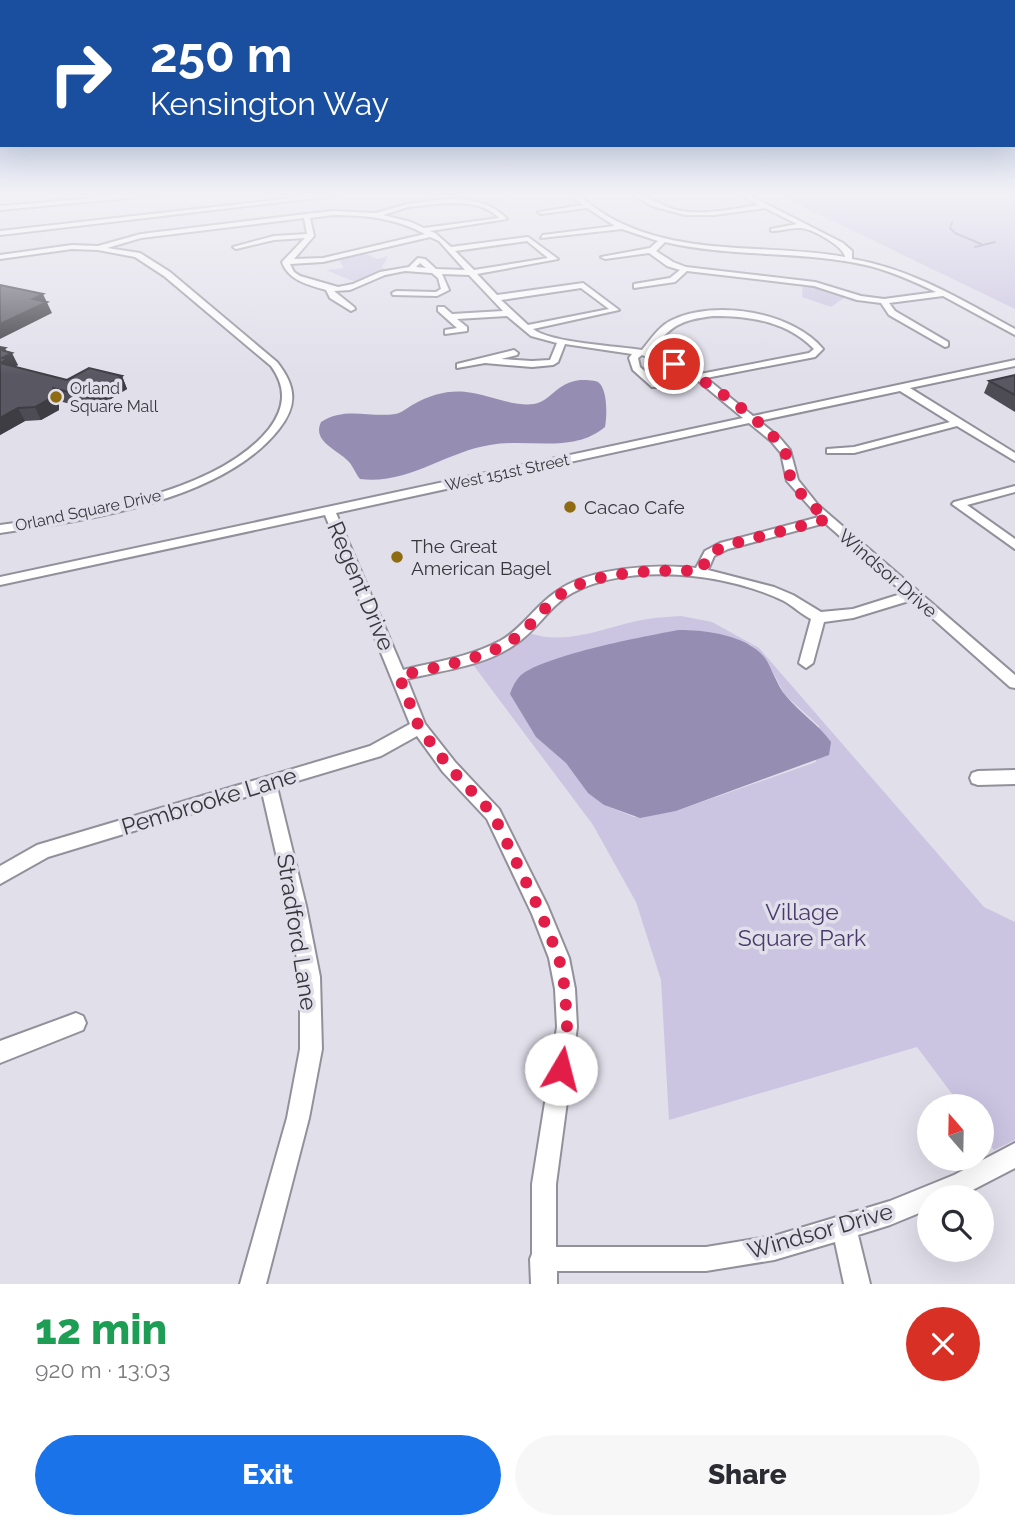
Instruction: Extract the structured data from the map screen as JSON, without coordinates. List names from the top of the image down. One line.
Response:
{"streets":{"street":["West 151st Street","Orland Square Drive","Windsor Drive","Regent Drive","Pembrooke Lane","Stradford Lane"]},"crossings":[["West 151st Street","Windsor Drive"],["West 151st Street","Regent Drive"],["Windsor Drive","Regent Drive"],["Regent Drive","Pembrooke Lane"],["Pembrooke Lane","Stradford Lane"]],"parks":["Village Square Park"],"places":["Orland Square Mall","Cacao Cafe","The Great American Bagel"],"north":"top","page":{"turn":["250 m","Kensington Way"],"heading":["12 min","920 m · 13:03"],"buttons":["Exit","Share"]}}
